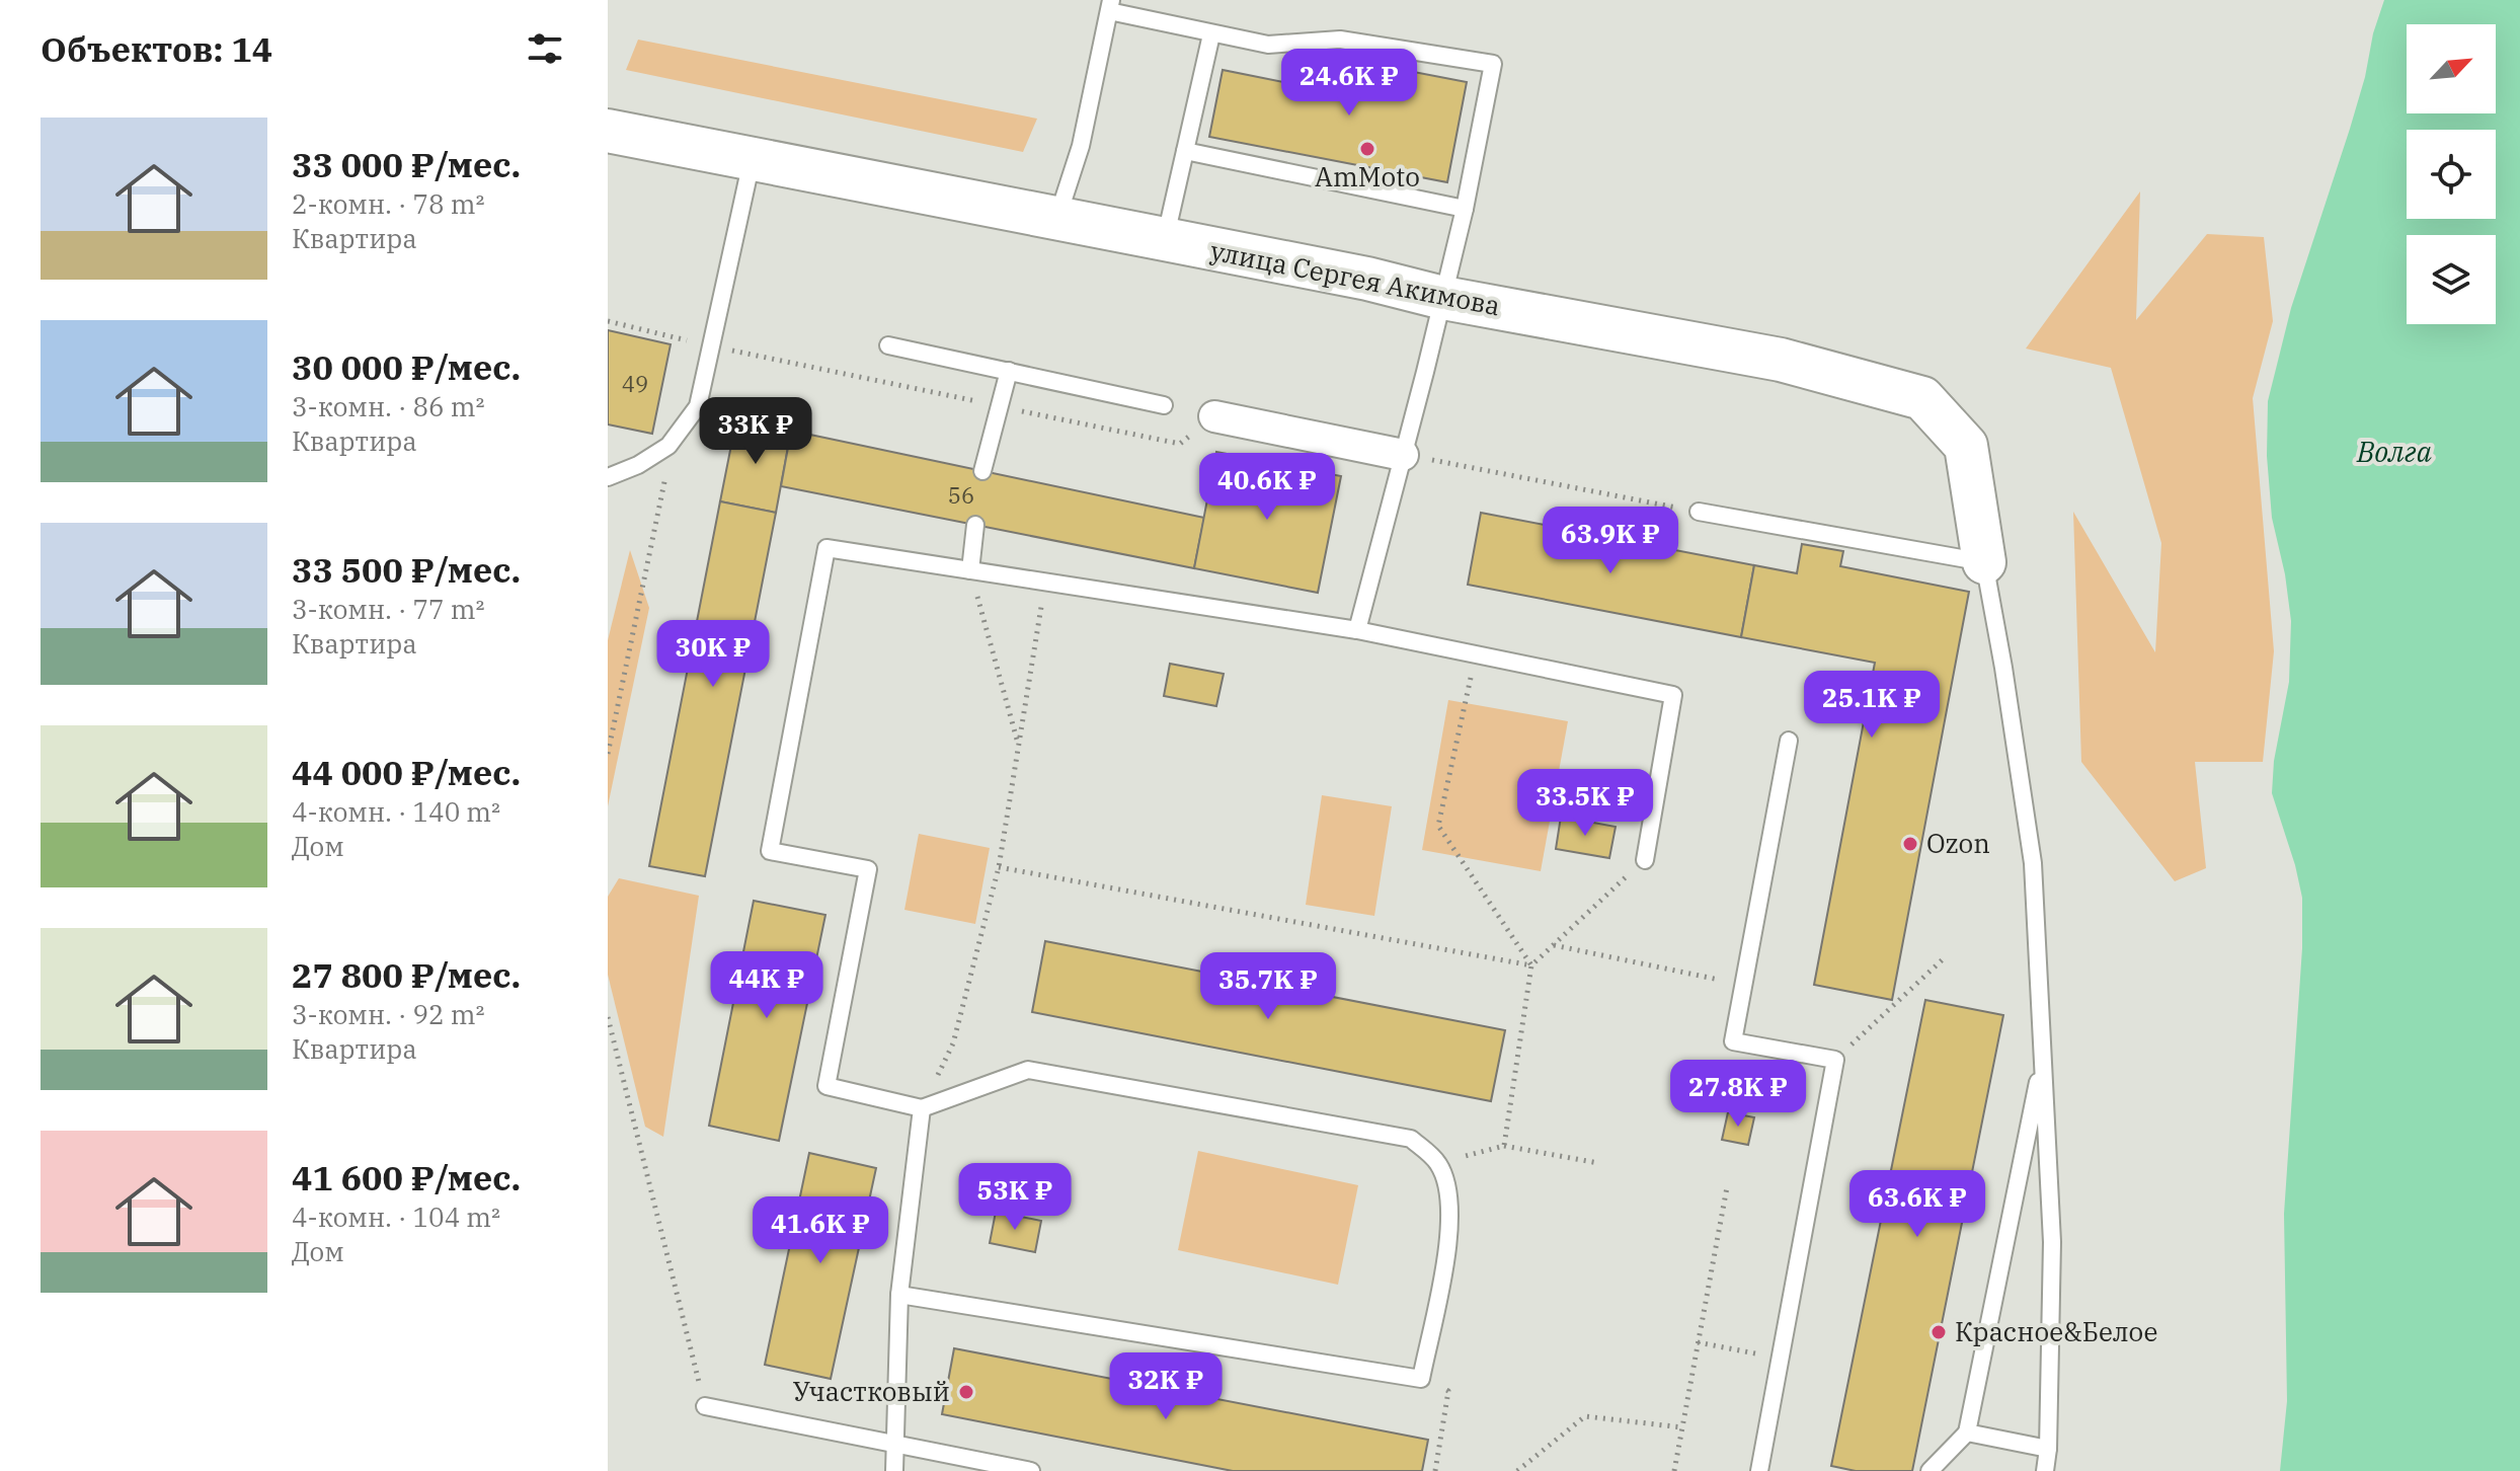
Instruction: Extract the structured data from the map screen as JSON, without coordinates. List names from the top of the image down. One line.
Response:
{"streets":{"street":["улица Сергея Акимова"]},"water":["Волга"],"places":["AmMoto","Ozon","Красное&Белое","Участковый"],"house_numbers":["49","56"],"north":"top right","page":{"heading":"Объектов: 14","price":["24.6K ₽","33K ₽","40.6K ₽","63.9K ₽","30K ₽","25.1K ₽","33.5K ₽","44K ₽","35.7K ₽","27.8K ₽","53K ₽","63.6K ₽","41.6K ₽","32K ₽"],"list":[{"name":"33 000 ₽/мес.","note":"2-комн. · 78 m² · Квартира"},{"name":"30 000 ₽/мес.","note":"3-комн. · 86 m² · Квартира"},{"name":"33 500 ₽/мес.","note":"3-комн. · 77 m² · Квартира"},{"name":"44 000 ₽/мес.","note":"4-комн. · 140 m² · Дом"},{"name":"27 800 ₽/мес.","note":"3-комн. · 92 m² · Квартира"},{"name":"41 600 ₽/мес.","note":"4-комн. · 104 m² · Дом"}]}}
